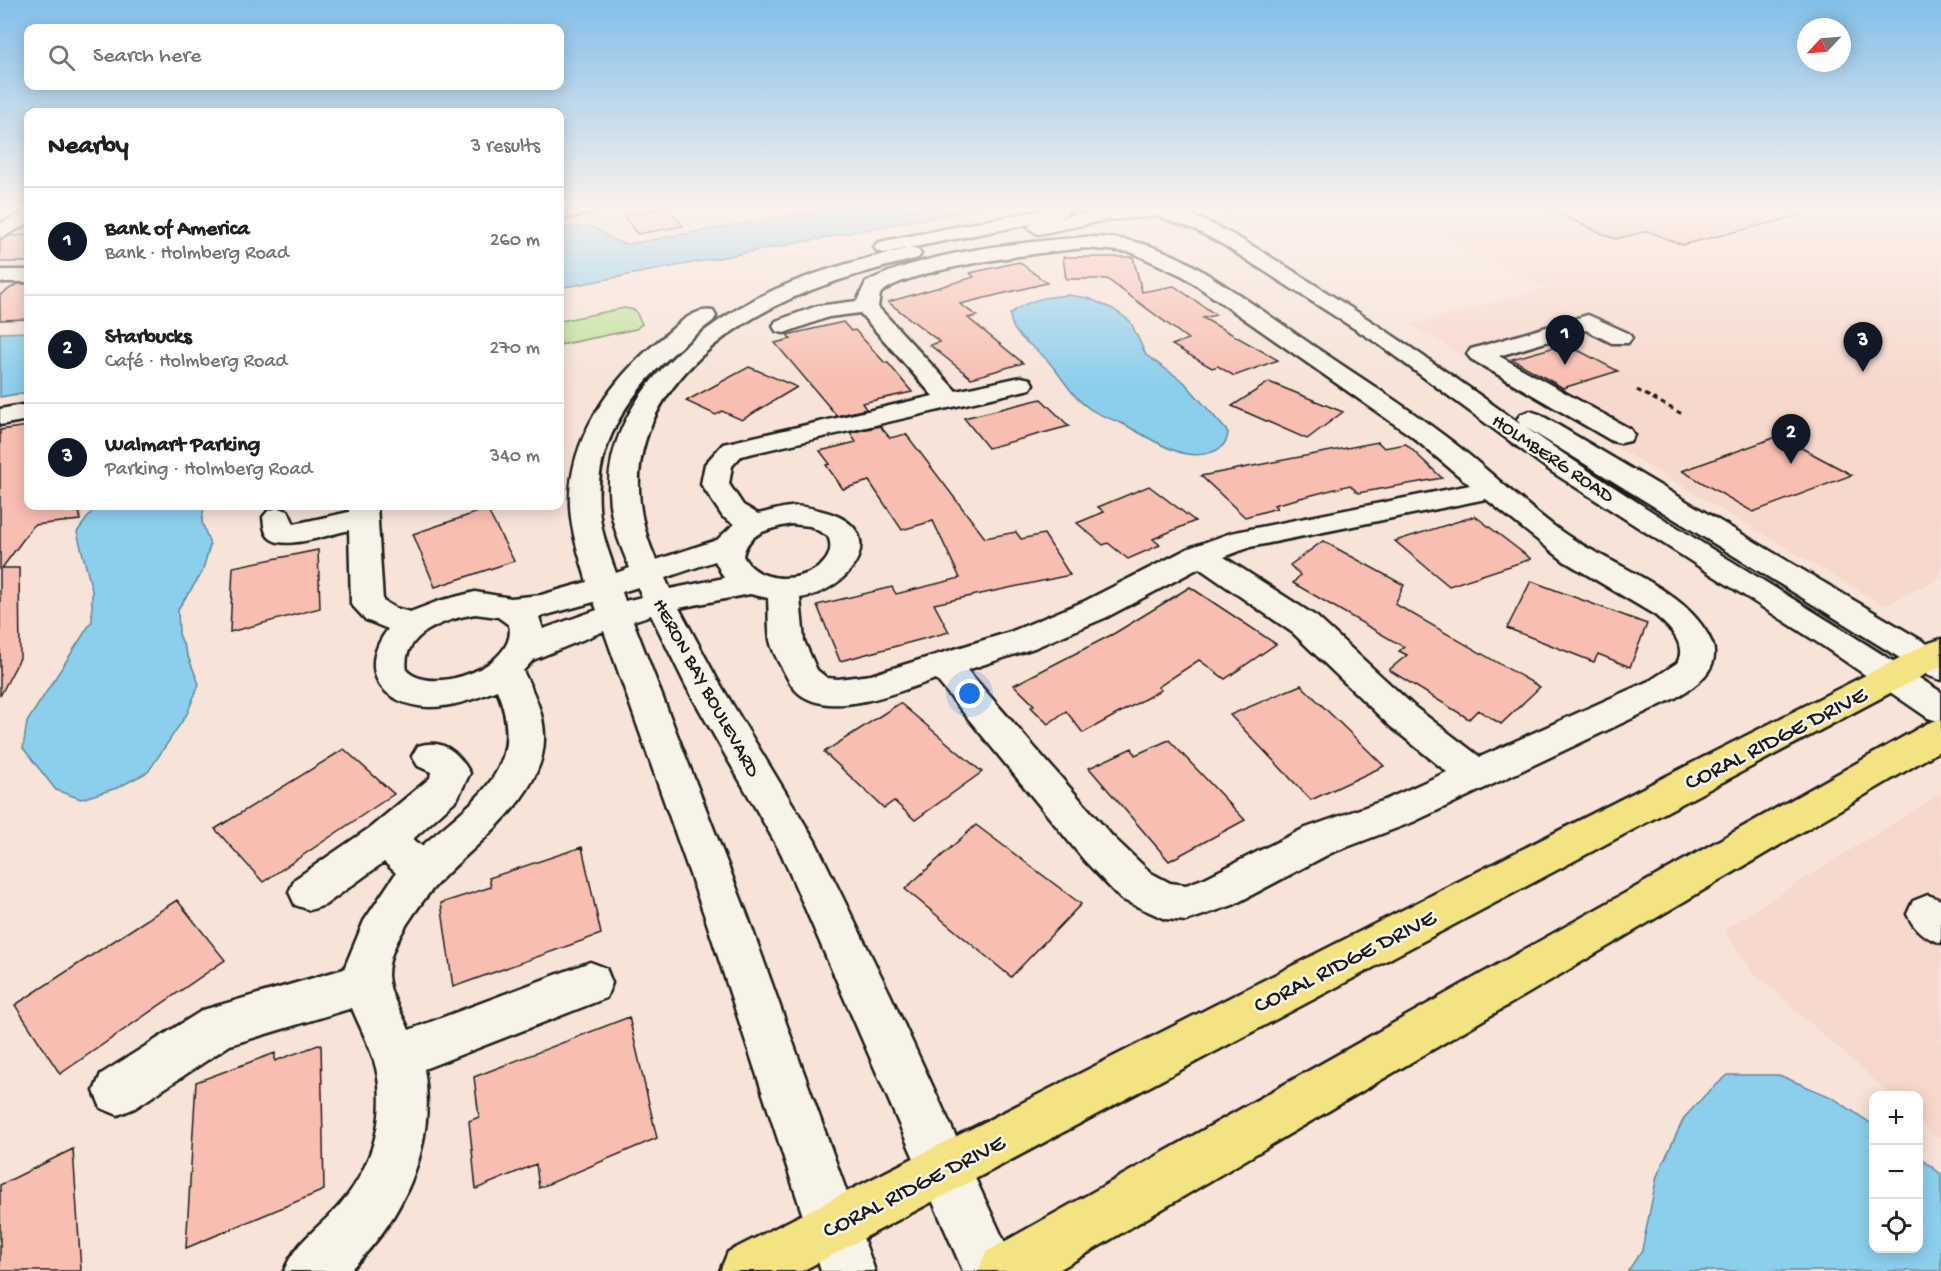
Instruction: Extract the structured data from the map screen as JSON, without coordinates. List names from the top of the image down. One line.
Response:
{"streets":{"main road":["CORAL RIDGE DRIVE"],"street":["HOLMBERG ROAD","HERON BAY BOULEVARD"]},"crossings":[["HOLMBERG ROAD","CORAL RIDGE DRIVE"],["HERON BAY BOULEVARD","CORAL RIDGE DRIVE"]],"north":"bottom left","page":{"search":"Search here","heading":["Nearby","3 results"],"list":[{"mark":"1","name":"Bank of America","note":"Bank · Holmberg Road","value":"260 m"},{"mark":"2","name":"Starbucks","note":"Café · Holmberg Road","value":"270 m"},{"mark":"3","name":"Walmart Parking","note":"Parking · Holmberg Road","value":"340 m"}],"pins":["1","3","2"],"map_buttons":["+","−"]}}
